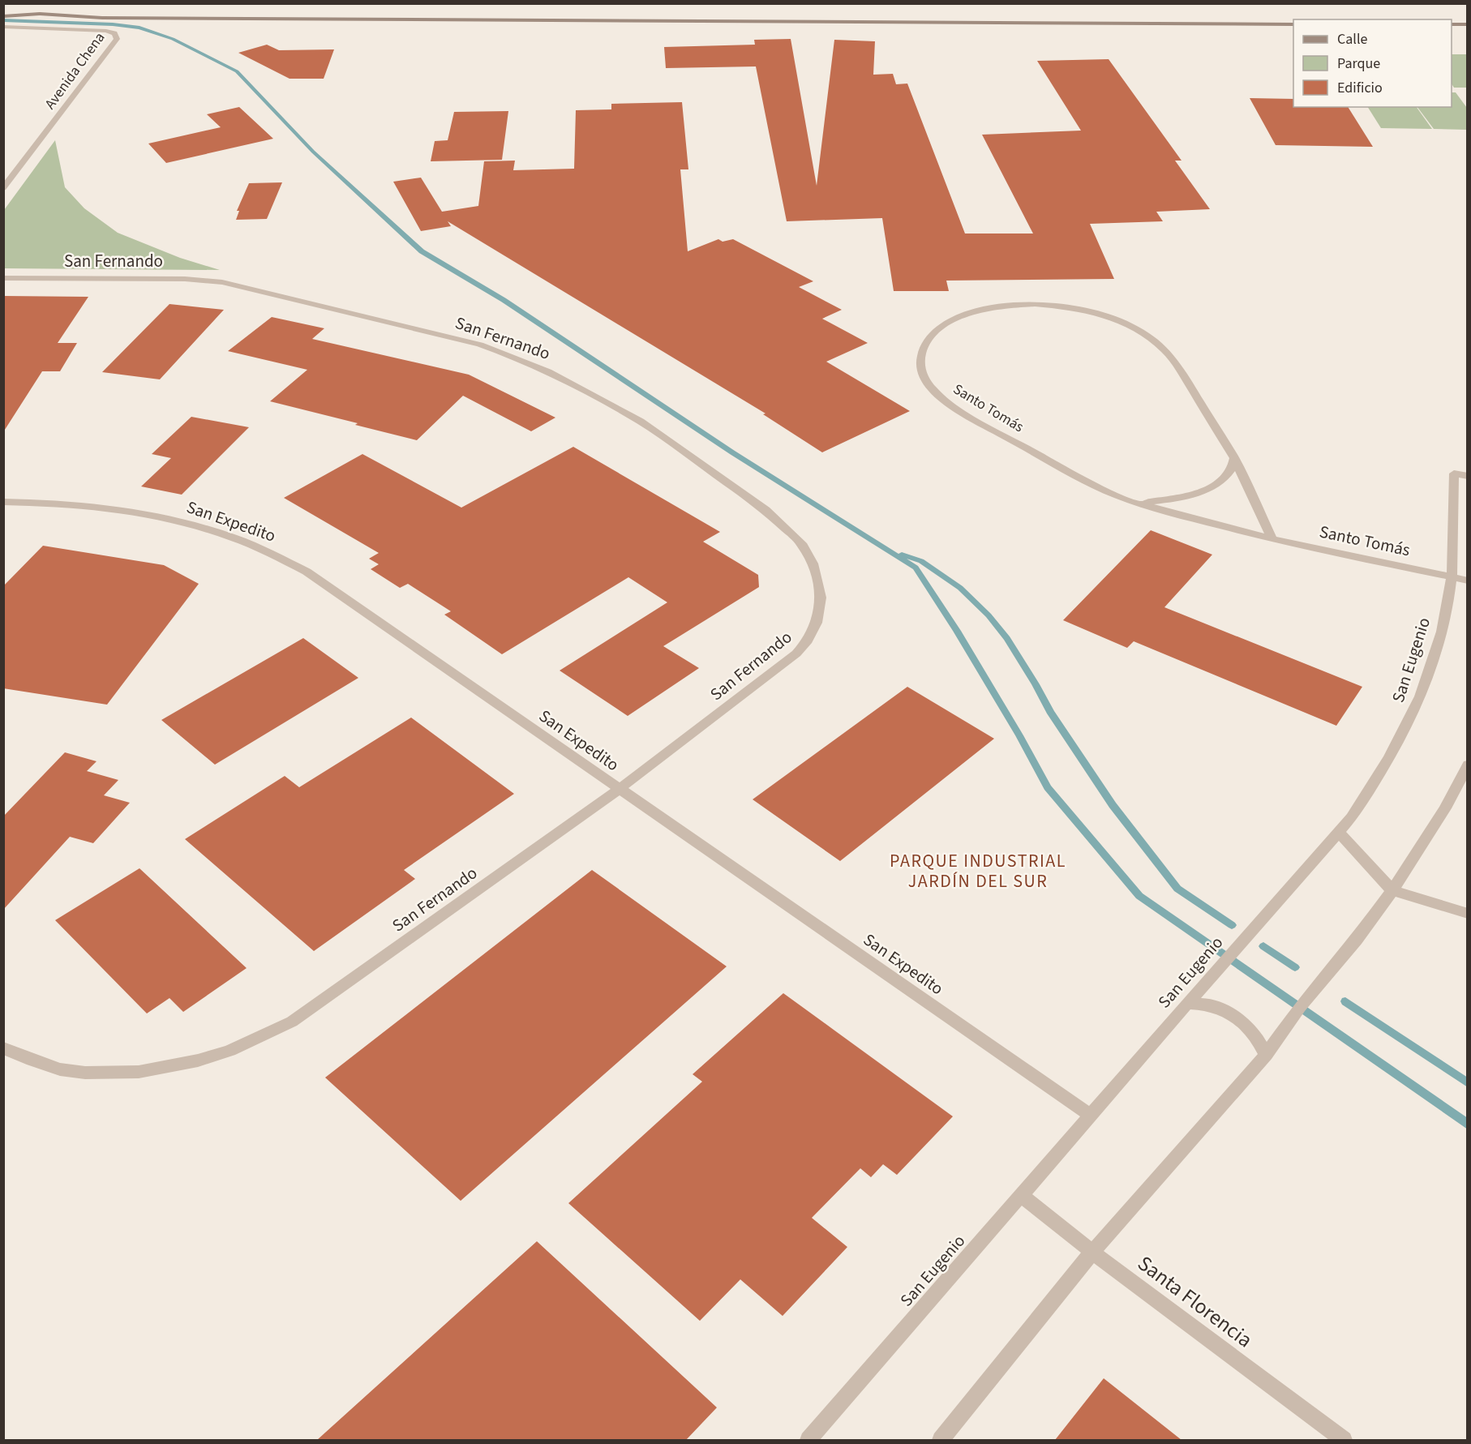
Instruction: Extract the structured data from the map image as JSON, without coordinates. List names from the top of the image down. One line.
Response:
{"streets":{"street":["Avenida Chena","San Fernando","Santo Tomás","San Expedito","San Eugenio","Santa Florencia"]},"crossings":[["San Fernando","San Expedito"],["Santo Tomás","San Eugenio"],["San Expedito","San Eugenio"],["San Eugenio","Santa Florencia"]],"districts":["PARQUE INDUSTRIAL JARDÍN DEL SUR"],"legend":["Calle","Parque","Edificio"]}
